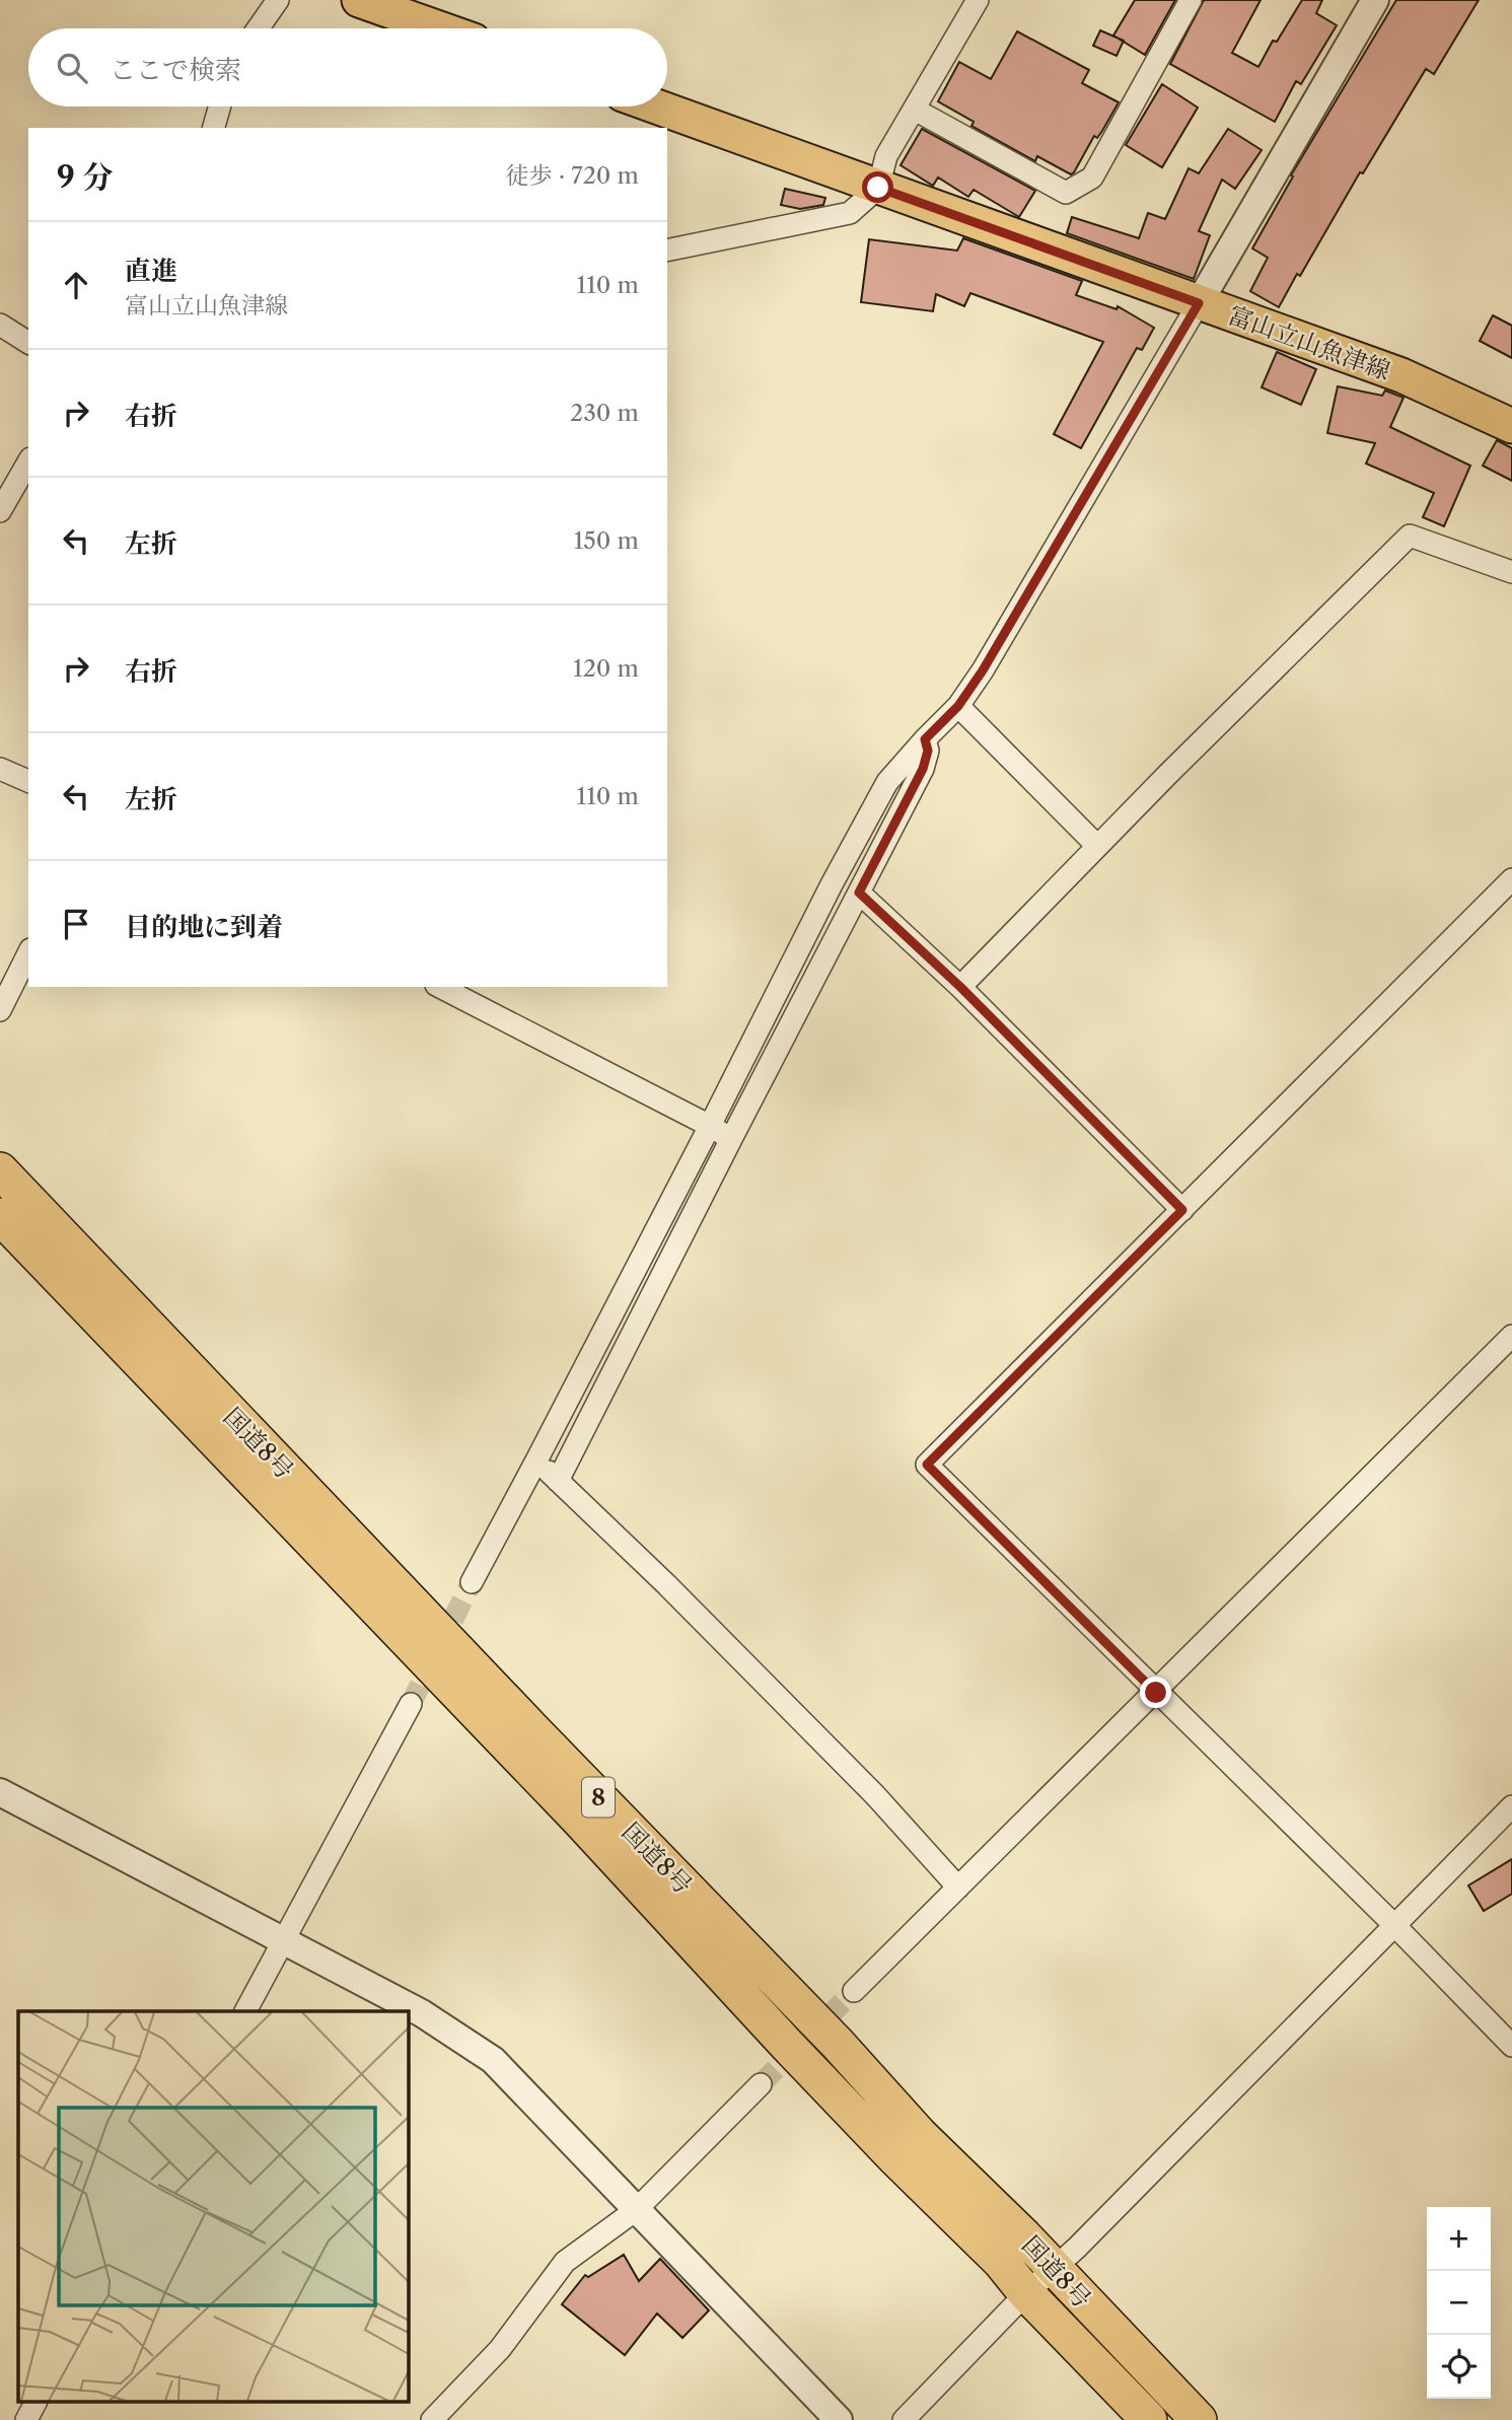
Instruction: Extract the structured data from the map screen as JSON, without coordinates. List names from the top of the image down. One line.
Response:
{"streets":{"highway":["国道8号","8"],"main road":["富山立山魚津線"]},"page":{"search":"ここで検索","heading":["9 分","徒歩 · 720 m"],"list":[["直進","富山立山魚津線","110 m"],["右折","230 m"],["左折","150 m"],["右折","120 m"],["左折","110 m"],"目的地に到着"],"map_buttons":["+","−"]}}
